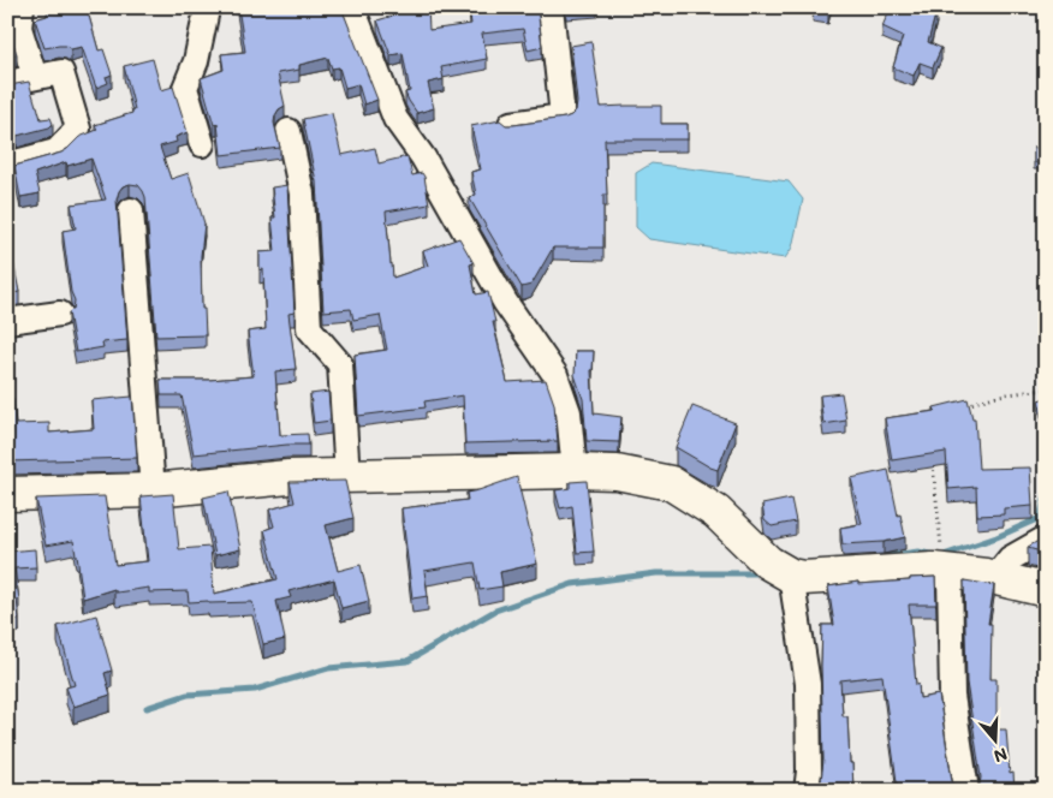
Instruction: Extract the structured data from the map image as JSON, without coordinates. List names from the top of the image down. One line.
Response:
{"north":"bottom"}
